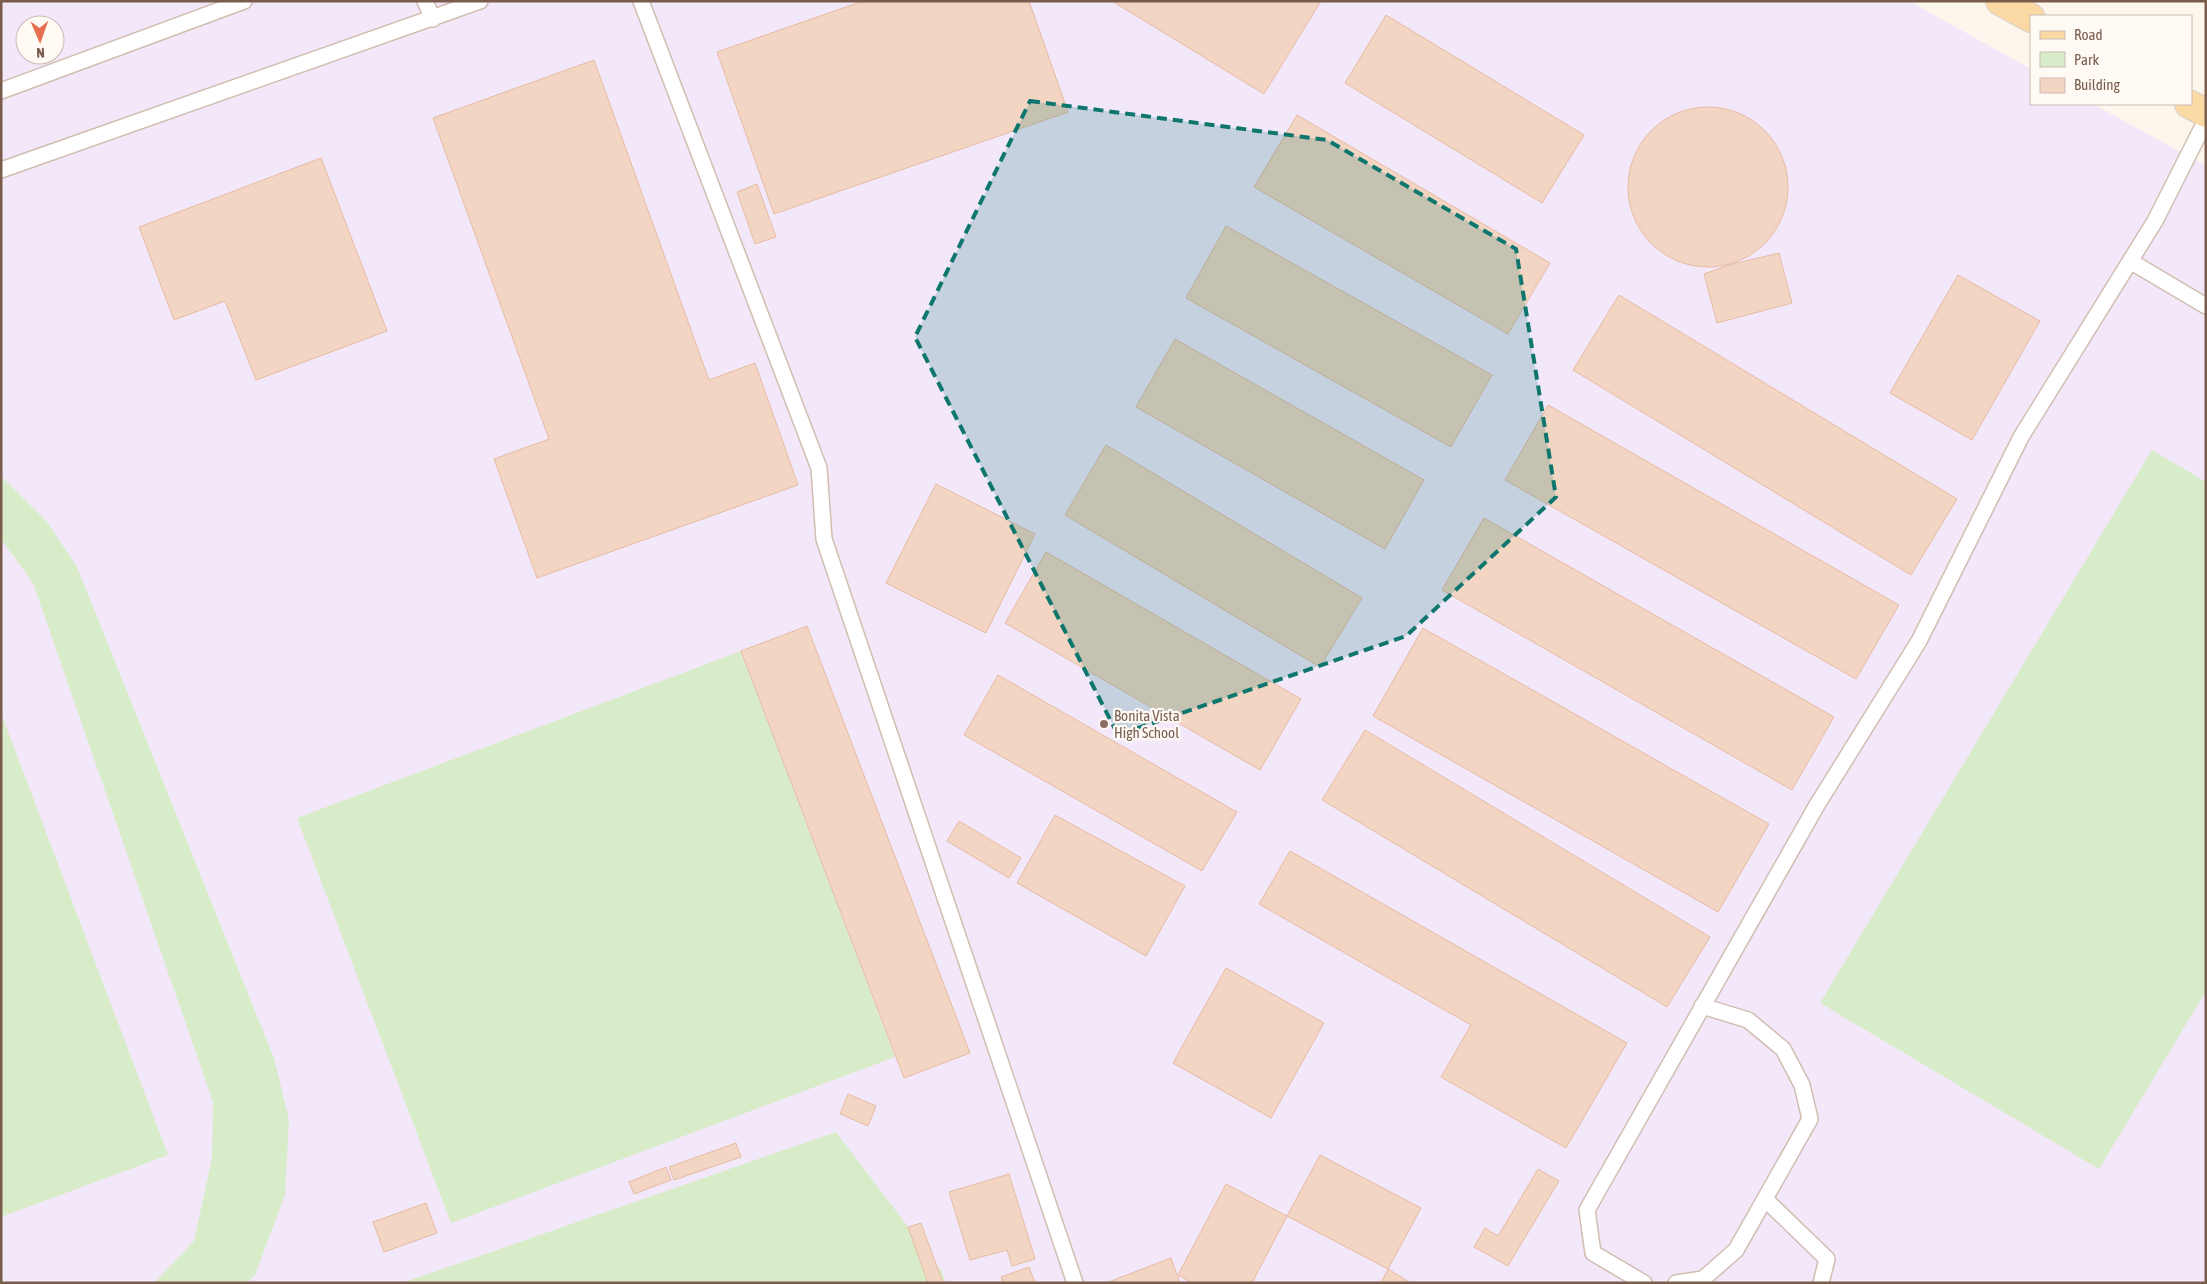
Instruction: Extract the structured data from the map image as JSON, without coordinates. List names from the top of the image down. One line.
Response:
{"places":["Bonita Vista High School"],"legend":["Road","Park","Building"],"north":"bottom"}
